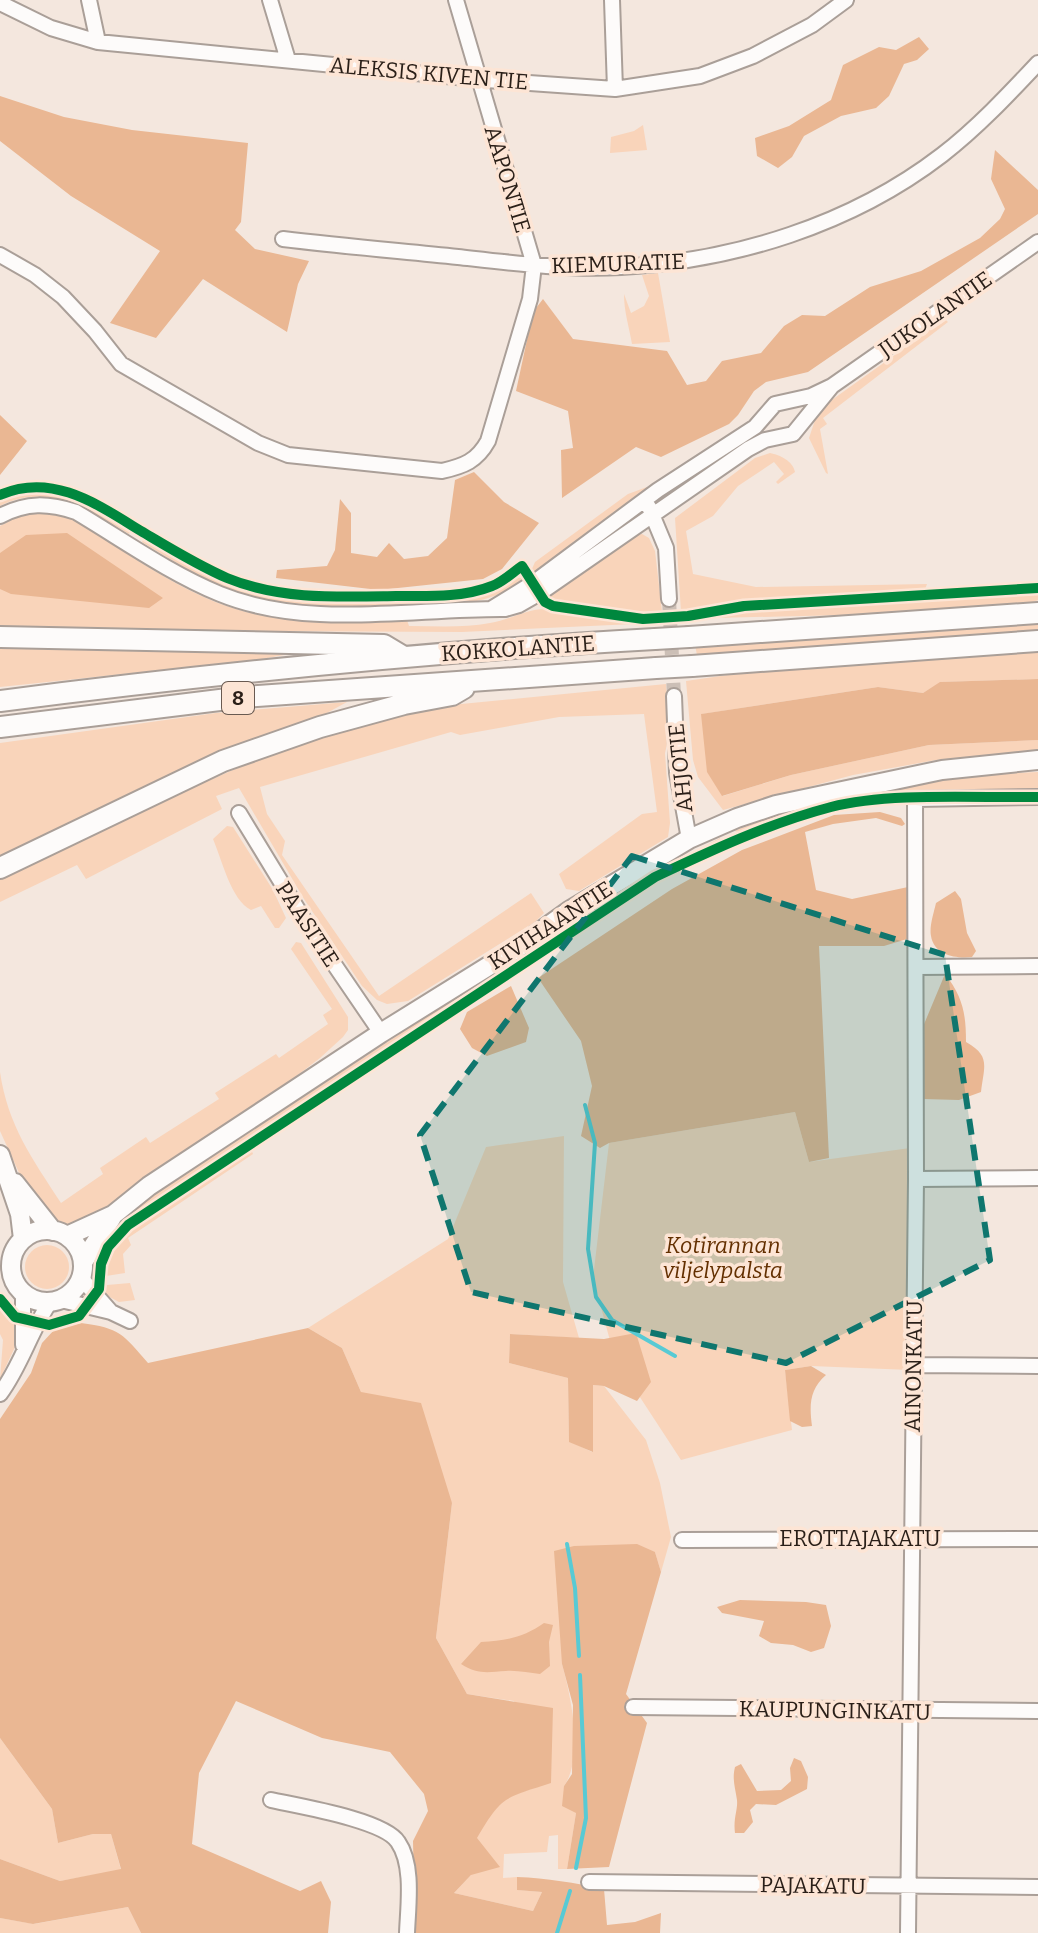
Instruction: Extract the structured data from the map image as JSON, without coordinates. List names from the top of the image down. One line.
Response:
{"streets":{"highway":["KOKKOLANTIE","8"],"main road":["KIVIHAANTIE"],"street":["ALEKSIS KIVEN TIE","AAPONTIE","KIEMURATIE","JUKOLANTIE","AHJOTIE","PAASITIE","AINONKATU","EROTTAJAKATU","KAUPUNGINKATU","PAJAKATU"]},"crossings":[["ALEKSIS KIVEN TIE","AAPONTIE"],["AAPONTIE","KIEMURATIE"],["AHJOTIE","KIVIHAANTIE"],["PAASITIE","KIVIHAANTIE"],["AINONKATU","EROTTAJAKATU"],["AINONKATU","KAUPUNGINKATU"],["AINONKATU","PAJAKATU"]],"parks":["Kotirannan viljelypalsta"]}
